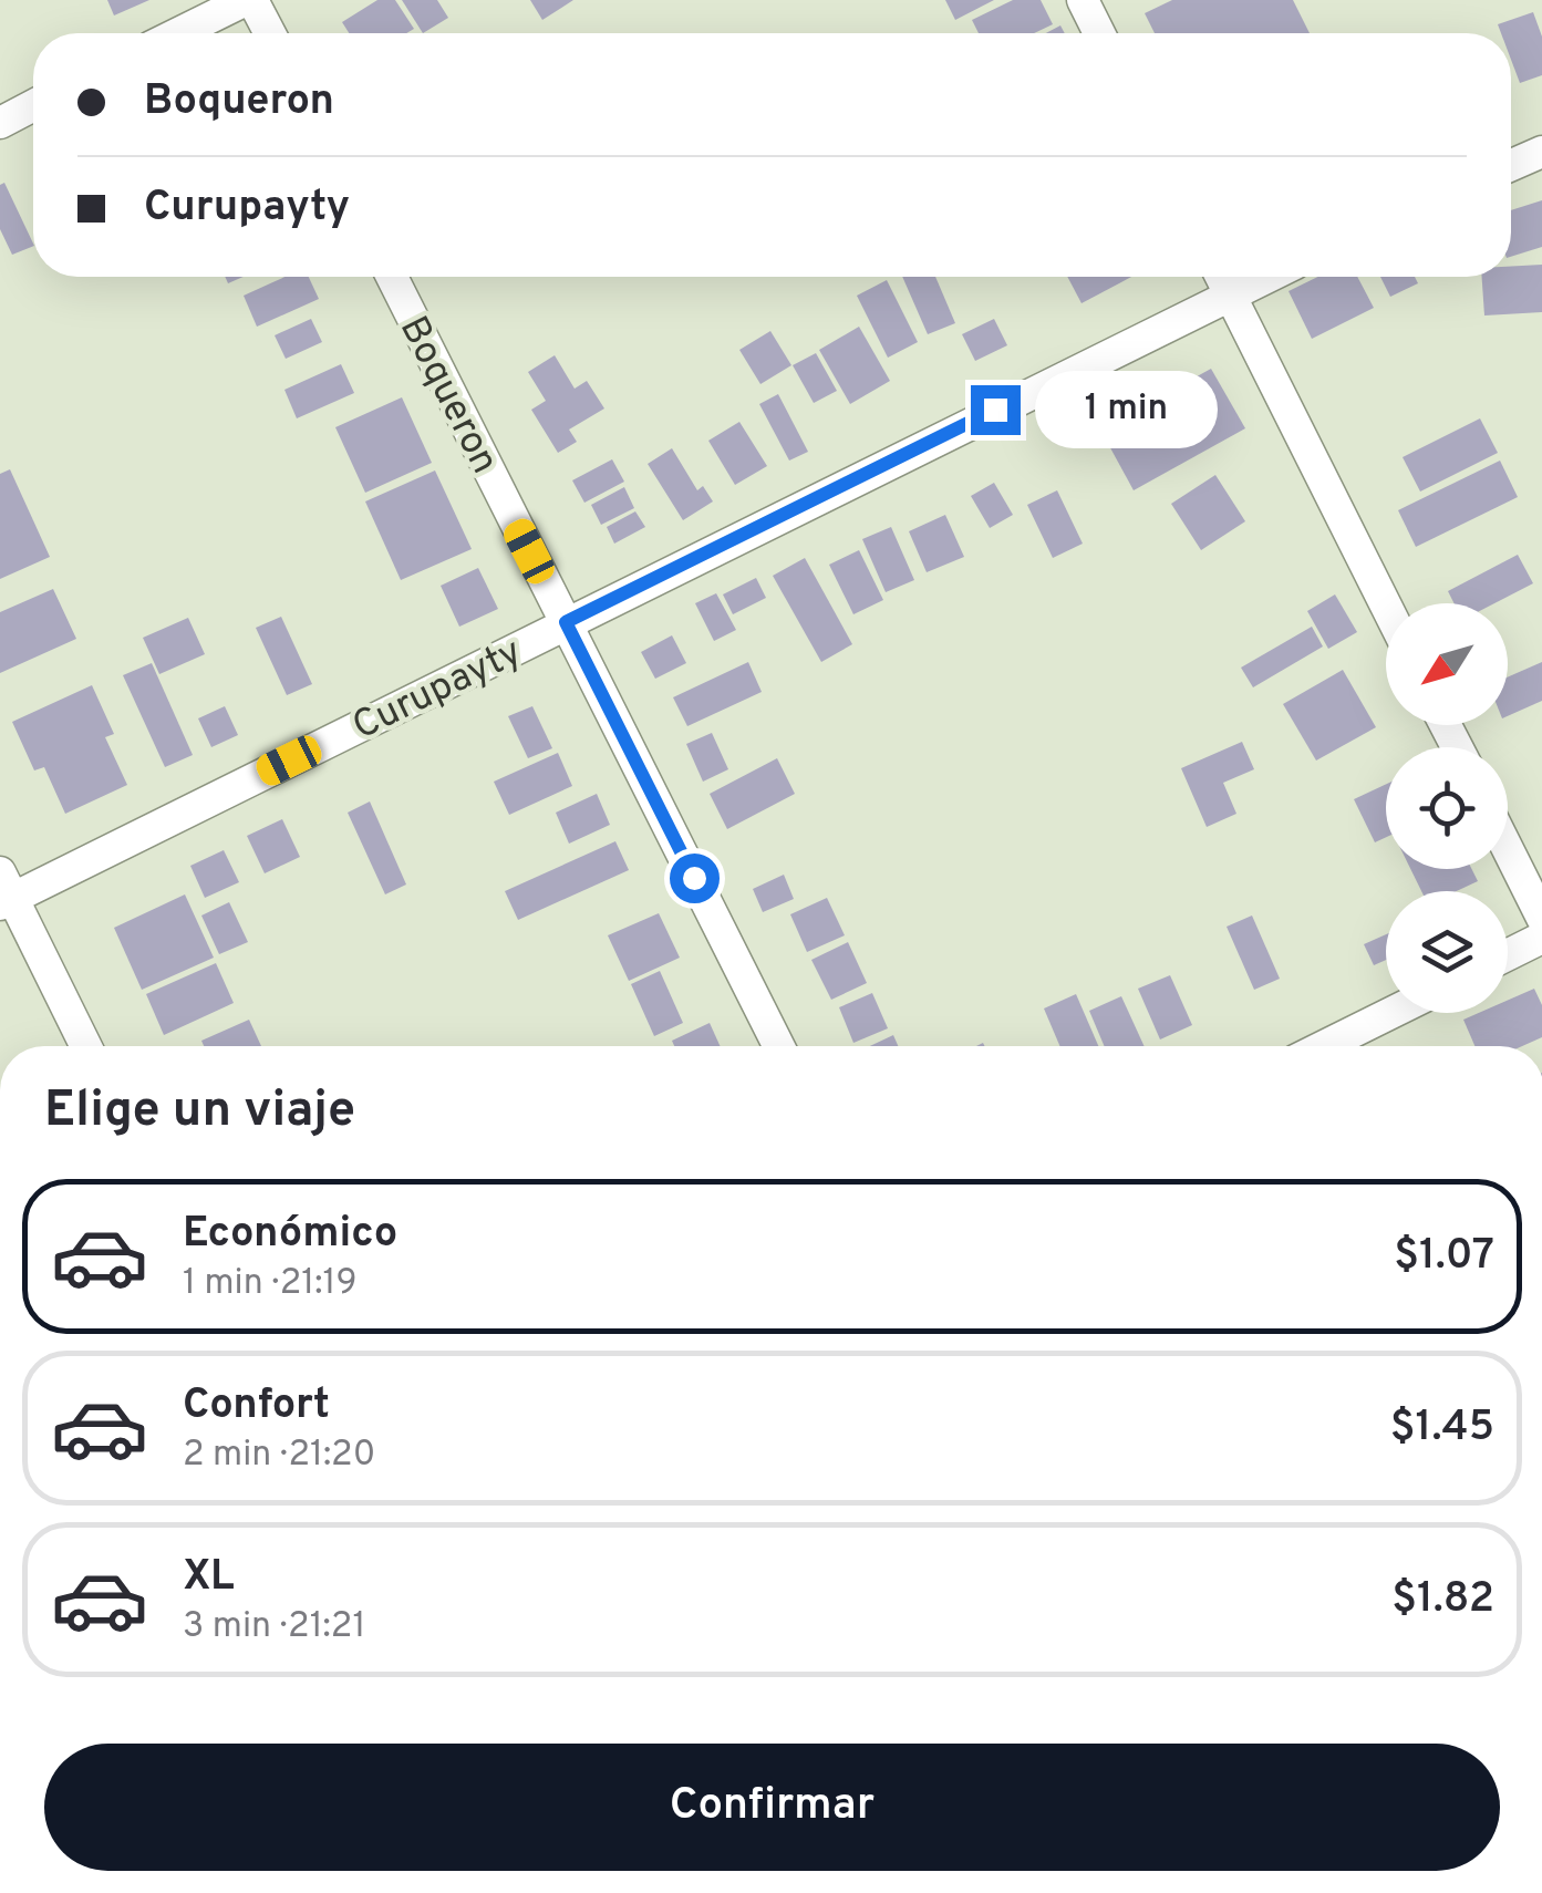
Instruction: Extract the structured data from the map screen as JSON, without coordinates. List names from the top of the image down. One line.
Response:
{"streets":{"street":["Boqueron","Curupayty"]},"crossings":[["Boqueron","Curupayty"]],"north":"bottom left","page":{"banner":["Boqueron","Curupayty"],"bubble":"1 min","heading":"Elige un viaje","list":[{"name":"Económico","note":"1 min · 21:19","value":"$1.07"},{"name":"Confort","note":"2 min · 21:20","value":"$1.45"},{"name":"XL","note":"3 min · 21:21","value":"$1.82"}],"buttons":"Confirmar"}}
